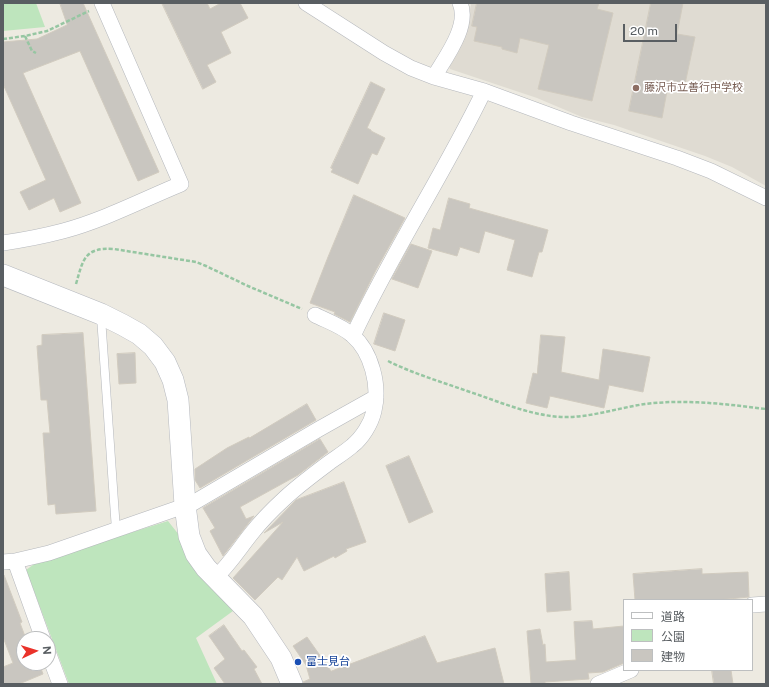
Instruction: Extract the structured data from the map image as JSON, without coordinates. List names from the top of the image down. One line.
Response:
{"places":["藤沢市立善行中学校","富士見台"],"legend":["道路","公園","建物"],"scale_bar":"20 m","north":"right"}
